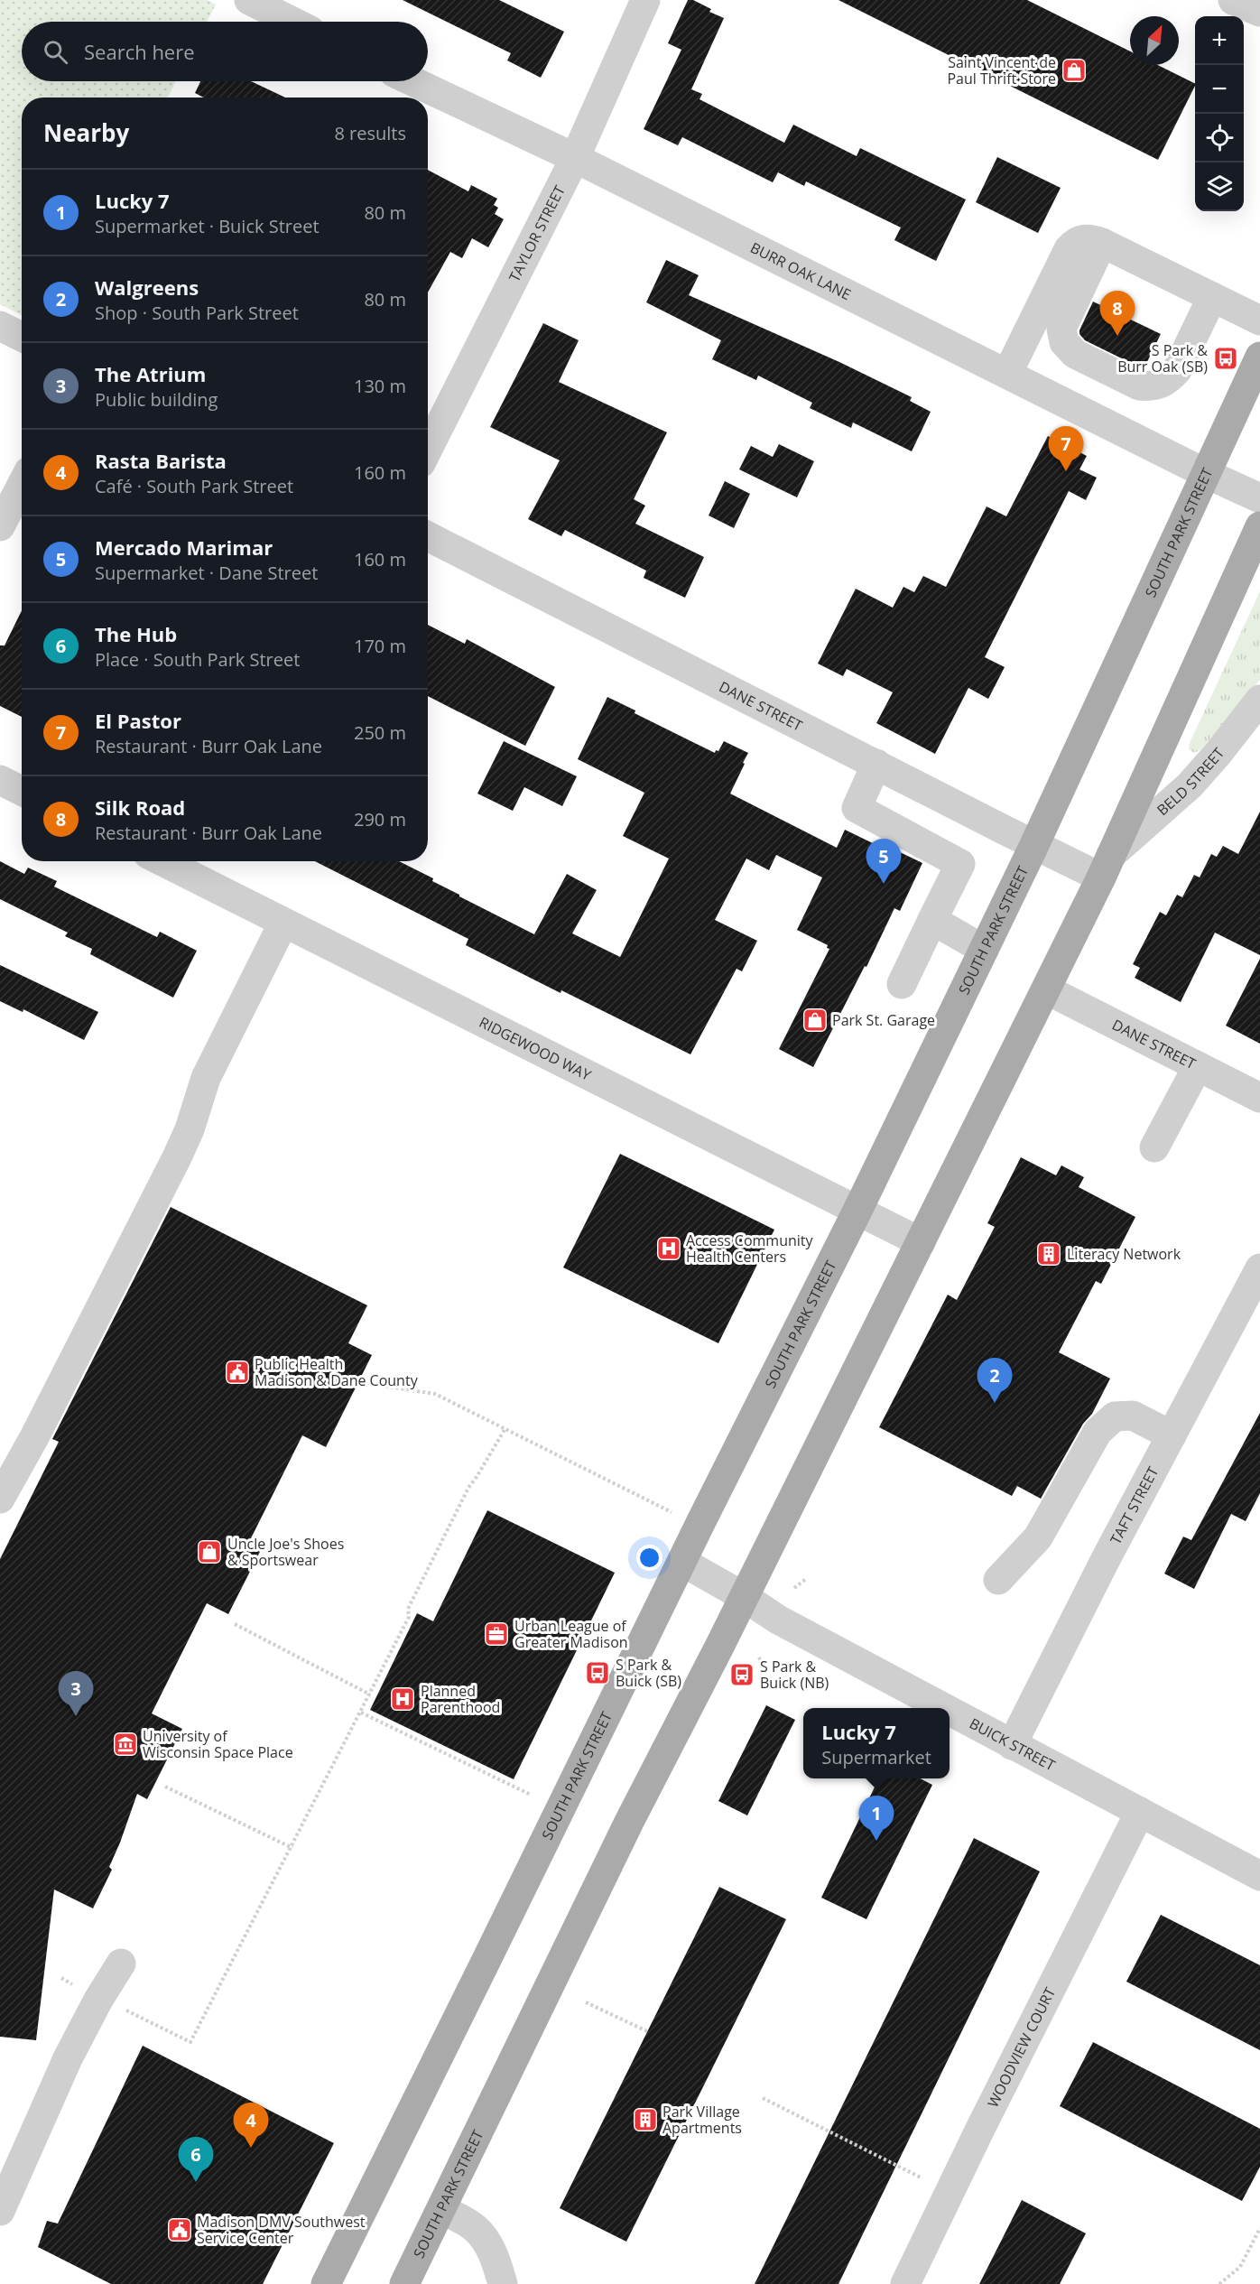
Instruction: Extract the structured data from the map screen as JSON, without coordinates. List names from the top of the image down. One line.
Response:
{"streets":{"main road":["SOUTH PARK STREET"],"street":["TAYLOR STREET","BURR OAK LANE","DANE STREET","BELD STREET","RIDGEWOOD WAY","TAFT STREET","BUICK STREET","WOODVIEW COURT"]},"crossings":[["TAYLOR STREET","BURR OAK LANE"],["BURR OAK LANE","SOUTH PARK STREET"],["SOUTH PARK STREET","DANE STREET"],["SOUTH PARK STREET","BELD STREET"],["SOUTH PARK STREET","RIDGEWOOD WAY"],["SOUTH PARK STREET","BUICK STREET"],["DANE STREET","BELD STREET"],["TAFT STREET","BUICK STREET"],["BUICK STREET","WOODVIEW COURT"]],"places":{"shop":["Saint Vincent de Paul Thrift Store","Park St. Garage","Uncle Joe's Shoes & Sportswear"],"bus stop":["S Park & Burr Oak (SB)","S Park & Buick (SB)","S Park & Buick (NB)"],"hospital":["Access Community Health Centers","Planned Parenthood"],"building":["Literacy Network","Park Village Apartments"],"public building":["Public Health Madison & Dane County","Madison DMV Southwest Service Center"],"office":["Urban League of Greater Madison"],"museum":["University of Wisconsin Space Place"]},"north":"top right","page":{"map_buttons":["+","−"],"search":"Search here","heading":["Nearby","8 results"],"list":[{"mark":"1","name":"Lucky 7","note":"Supermarket · Buick Street","value":"80 m"},{"mark":"2","name":"Walgreens","note":"Shop · South Park Street","value":"80 m"},{"mark":"3","name":"The Atrium","note":"Public building","value":"130 m"},{"mark":"4","name":"Rasta Barista","note":"Café · South Park Street","value":"160 m"},{"mark":"5","name":"Mercado Marimar","note":"Supermarket · Dane Street","value":"160 m"},{"mark":"6","name":"The Hub","note":"Place · South Park Street","value":"170 m"},{"mark":"7","name":"El Pastor","note":"Restaurant · Burr Oak Lane","value":"250 m"},{"mark":"8","name":"Silk Road","note":"Restaurant · Burr Oak Lane","value":"290 m"}],"pins":["8","7","5","2","3","1","4","6"],"popup":["Lucky 7","Supermarket"]}}
